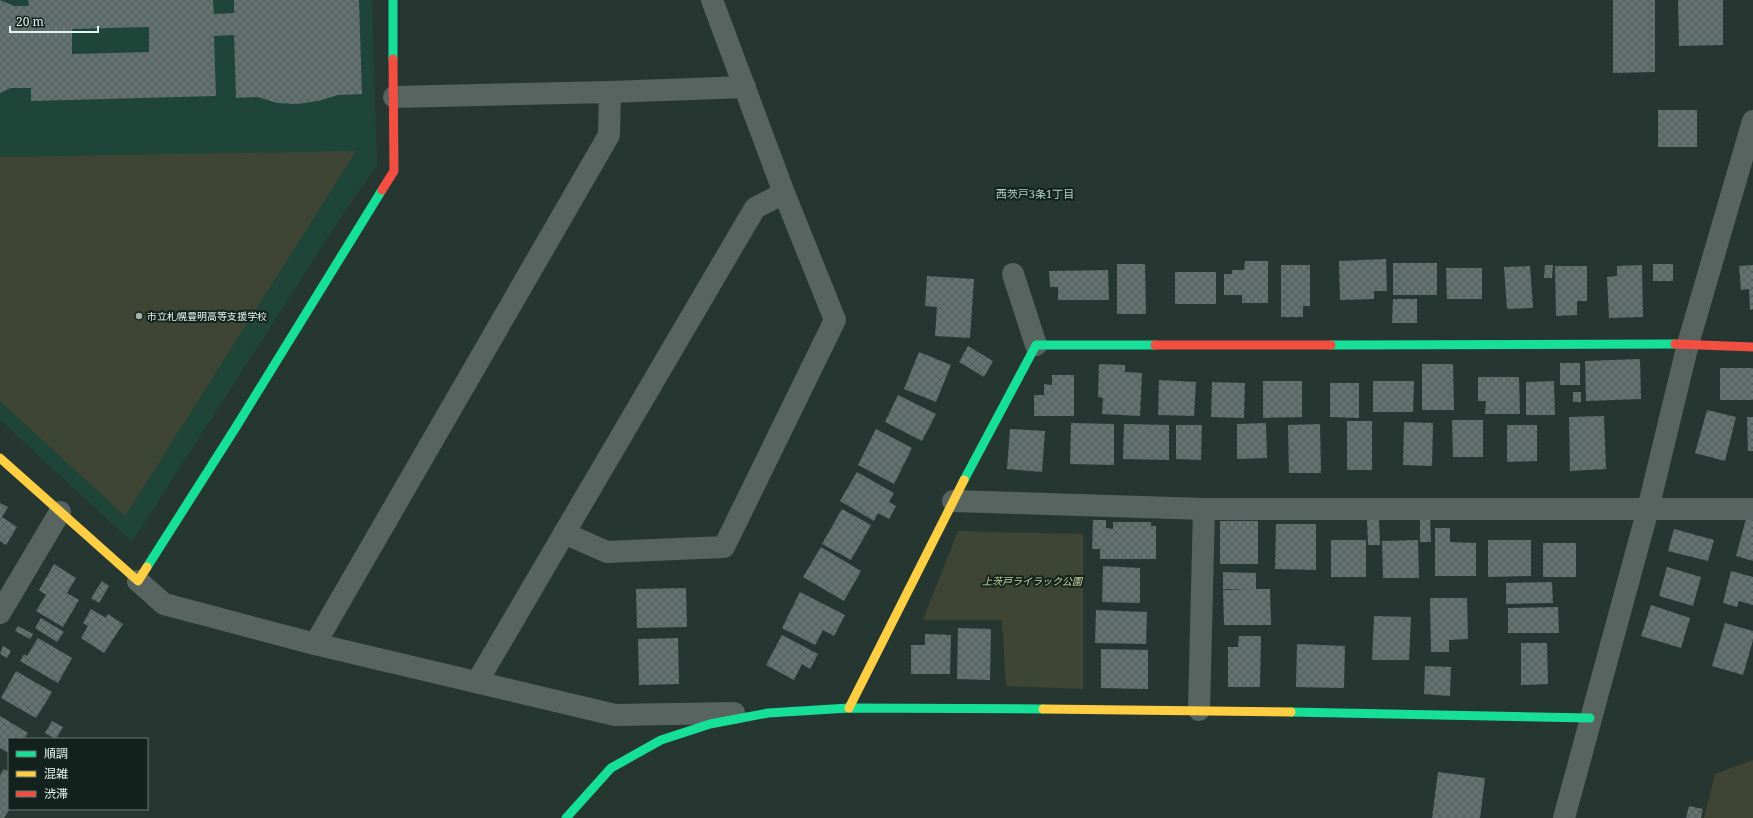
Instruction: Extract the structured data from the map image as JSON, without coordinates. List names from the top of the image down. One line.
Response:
{"districts":["西茨戸3条1丁目"],"parks":["上茨戸ライラック公園"],"places":["市立札幌豊明高等支援学校"],"legend":["順調","混雑","渋滞"],"scale_bar":"20 m"}
